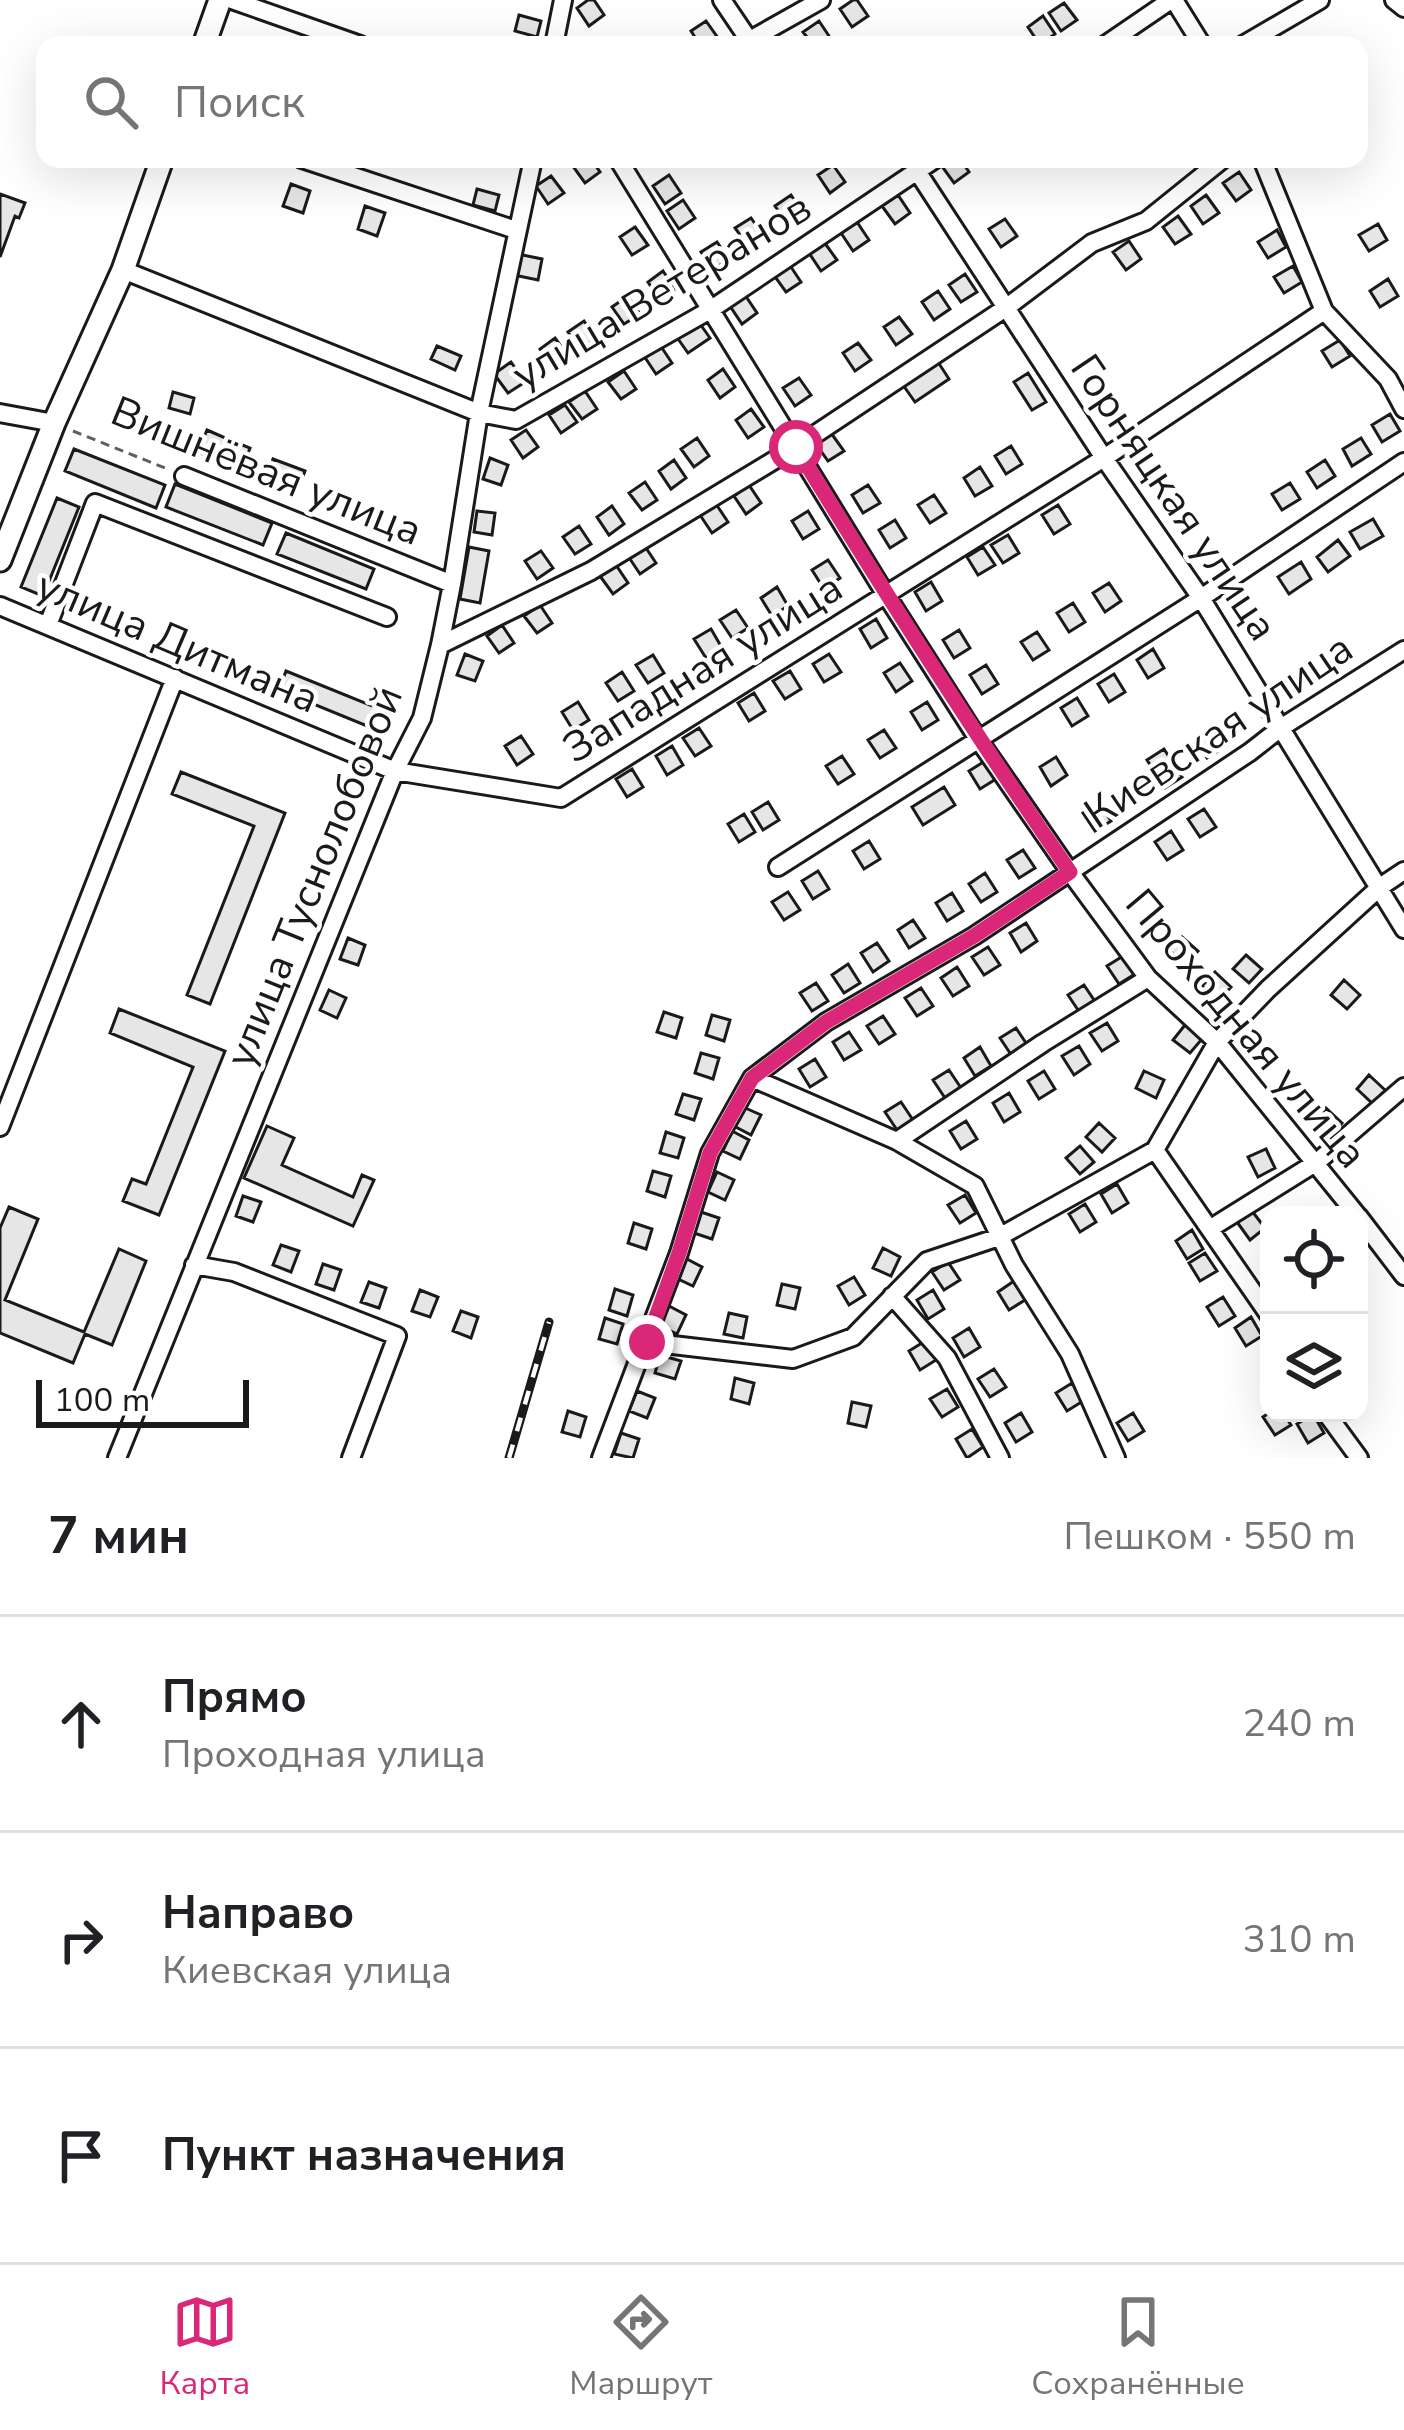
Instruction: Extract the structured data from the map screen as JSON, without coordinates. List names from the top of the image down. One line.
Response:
{"streets":{"street":["улица Ветеранов","Вишнёвая улица","Горняцкая улица","улица Дитмана","Западная улица","Киевская улица","улица Туснолобовой","Проходная улица"]},"crossings":[["улица Ветеранов","Горняцкая улица"],["улица Ветеранов","улица Туснолобовой"],["улица Ветеранов","Проходная улица"],["Вишнёвая улица","улица Туснолобовой"],["Горняцкая улица","Западная улица"],["Горняцкая улица","Киевская улица"],["улица Дитмана","Западная улица"],["улица Дитмана","улица Туснолобовой"],["Западная улица","улица Туснолобовой"],["Западная улица","Проходная улица"],["Киевская улица","Проходная улица"]],"scale_bar":"100 m","page":{"search":"Поиск","scale":"100 m","heading":["7 мин","Пешком · 550 m"],"list":[["Прямо","Проходная улица","240 m"],["Направо","Киевская улица","310 m"],"Пункт назначения"],"nav":["Карта","Маршрут","Сохранённые"]}}
